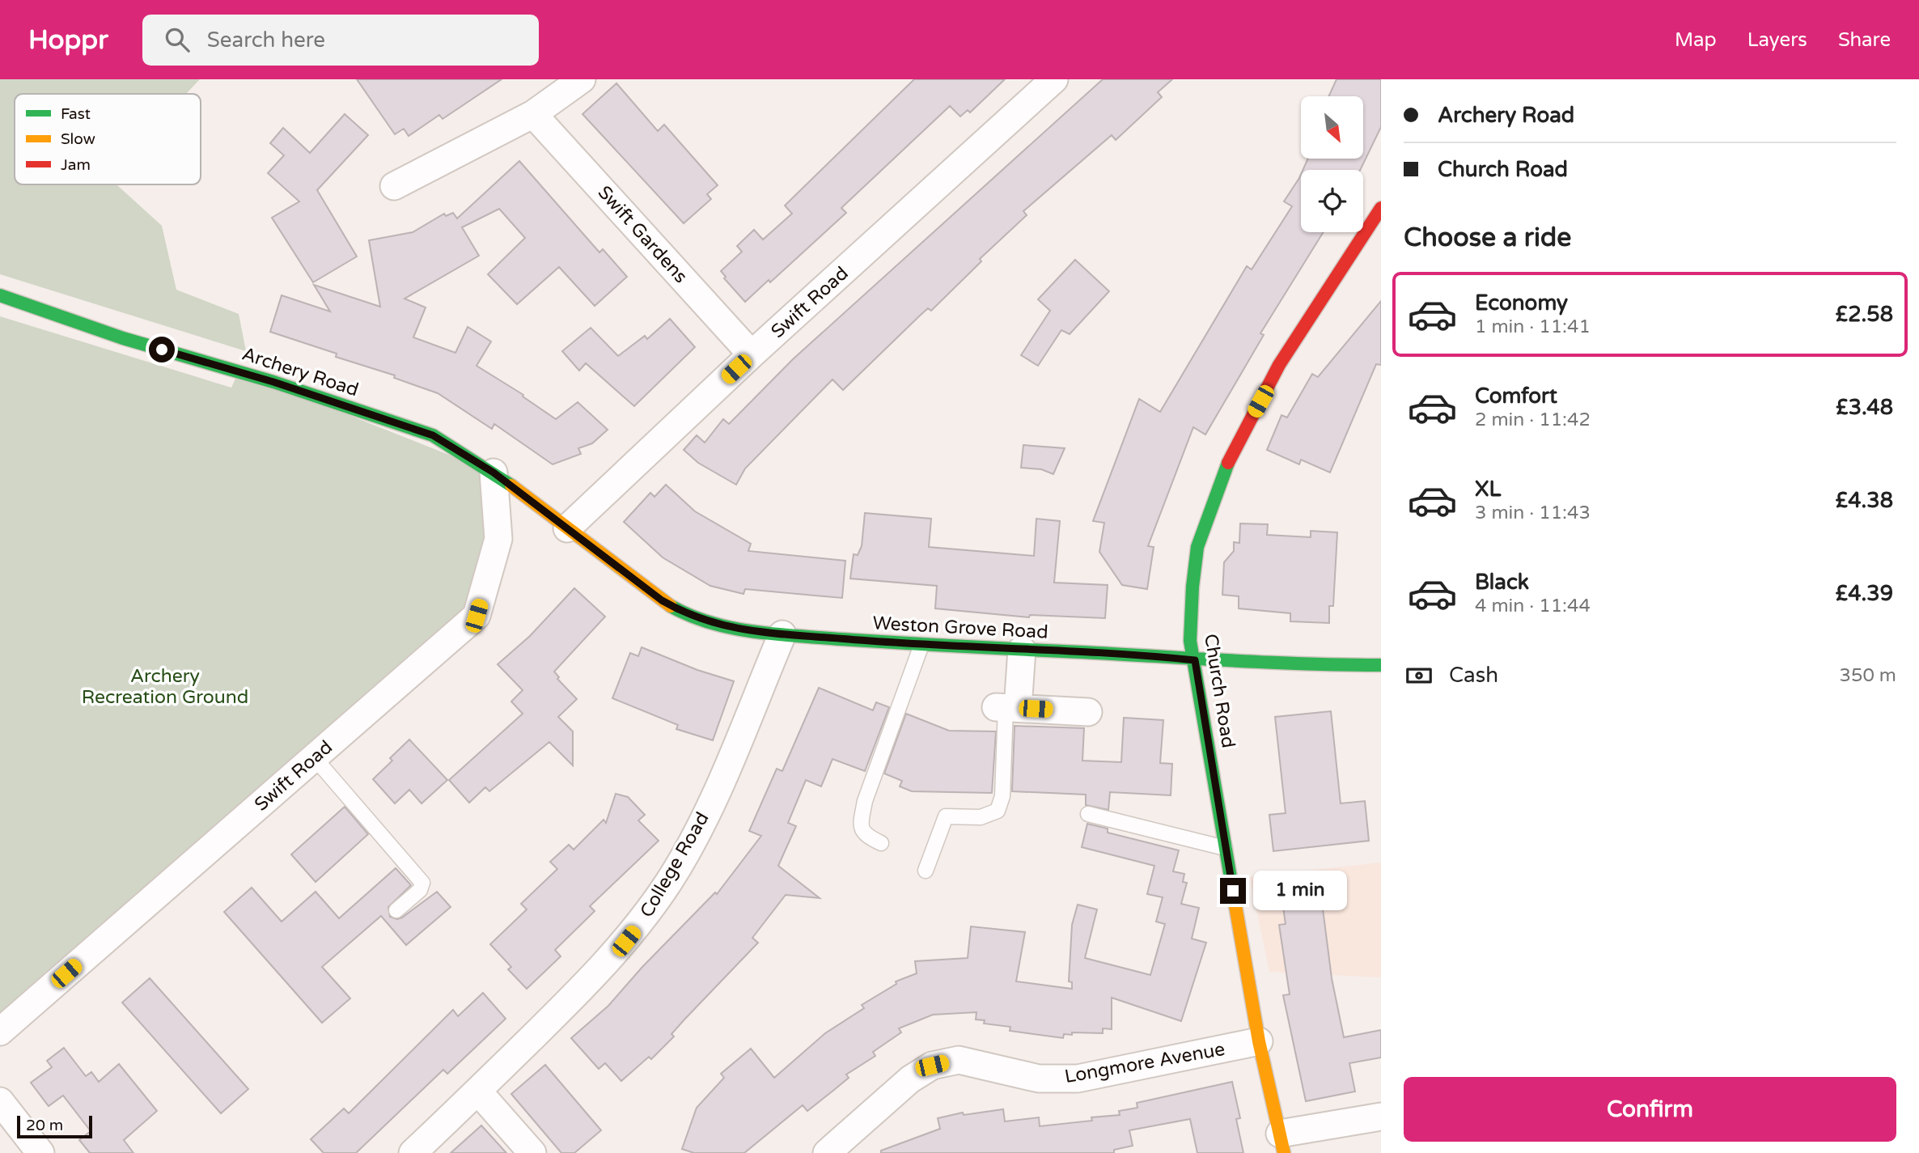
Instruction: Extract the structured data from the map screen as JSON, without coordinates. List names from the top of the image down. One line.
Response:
{"streets":{"street":["Swift Gardens","Swift Road","Archery Road","Weston Grove Road","Church Road","College Road","Longmore Avenue"]},"crossings":[["Swift Gardens","Swift Road"],["Swift Road","Archery Road"],["Swift Road","Weston Grove Road"],["Archery Road","Weston Grove Road"],["Weston Grove Road","Church Road"],["Weston Grove Road","College Road"],["Church Road","Longmore Avenue"]],"parks":["Archery Recreation Ground"],"legend":["Fast","Slow","Jam"],"scale_bar":"20 m","north":"bottom right","page":{"header":"Hoppr","search":"Search here","nav":["Map","Layers","Share"],"banner":["Archery Road","Church Road"],"heading":"Choose a ride","list":[{"name":"Economy","note":"1 min · 11:41","value":"£2.58"},{"name":"Comfort","note":"2 min · 11:42","value":"£3.48"},{"name":"XL","note":"3 min · 11:43","value":"£4.38"},{"name":"Black","note":"4 min · 11:44","value":"£4.39"}],"pay":["Cash","350 m"],"bubble":"1 min","buttons":"Confirm","scale":"20 m"}}
